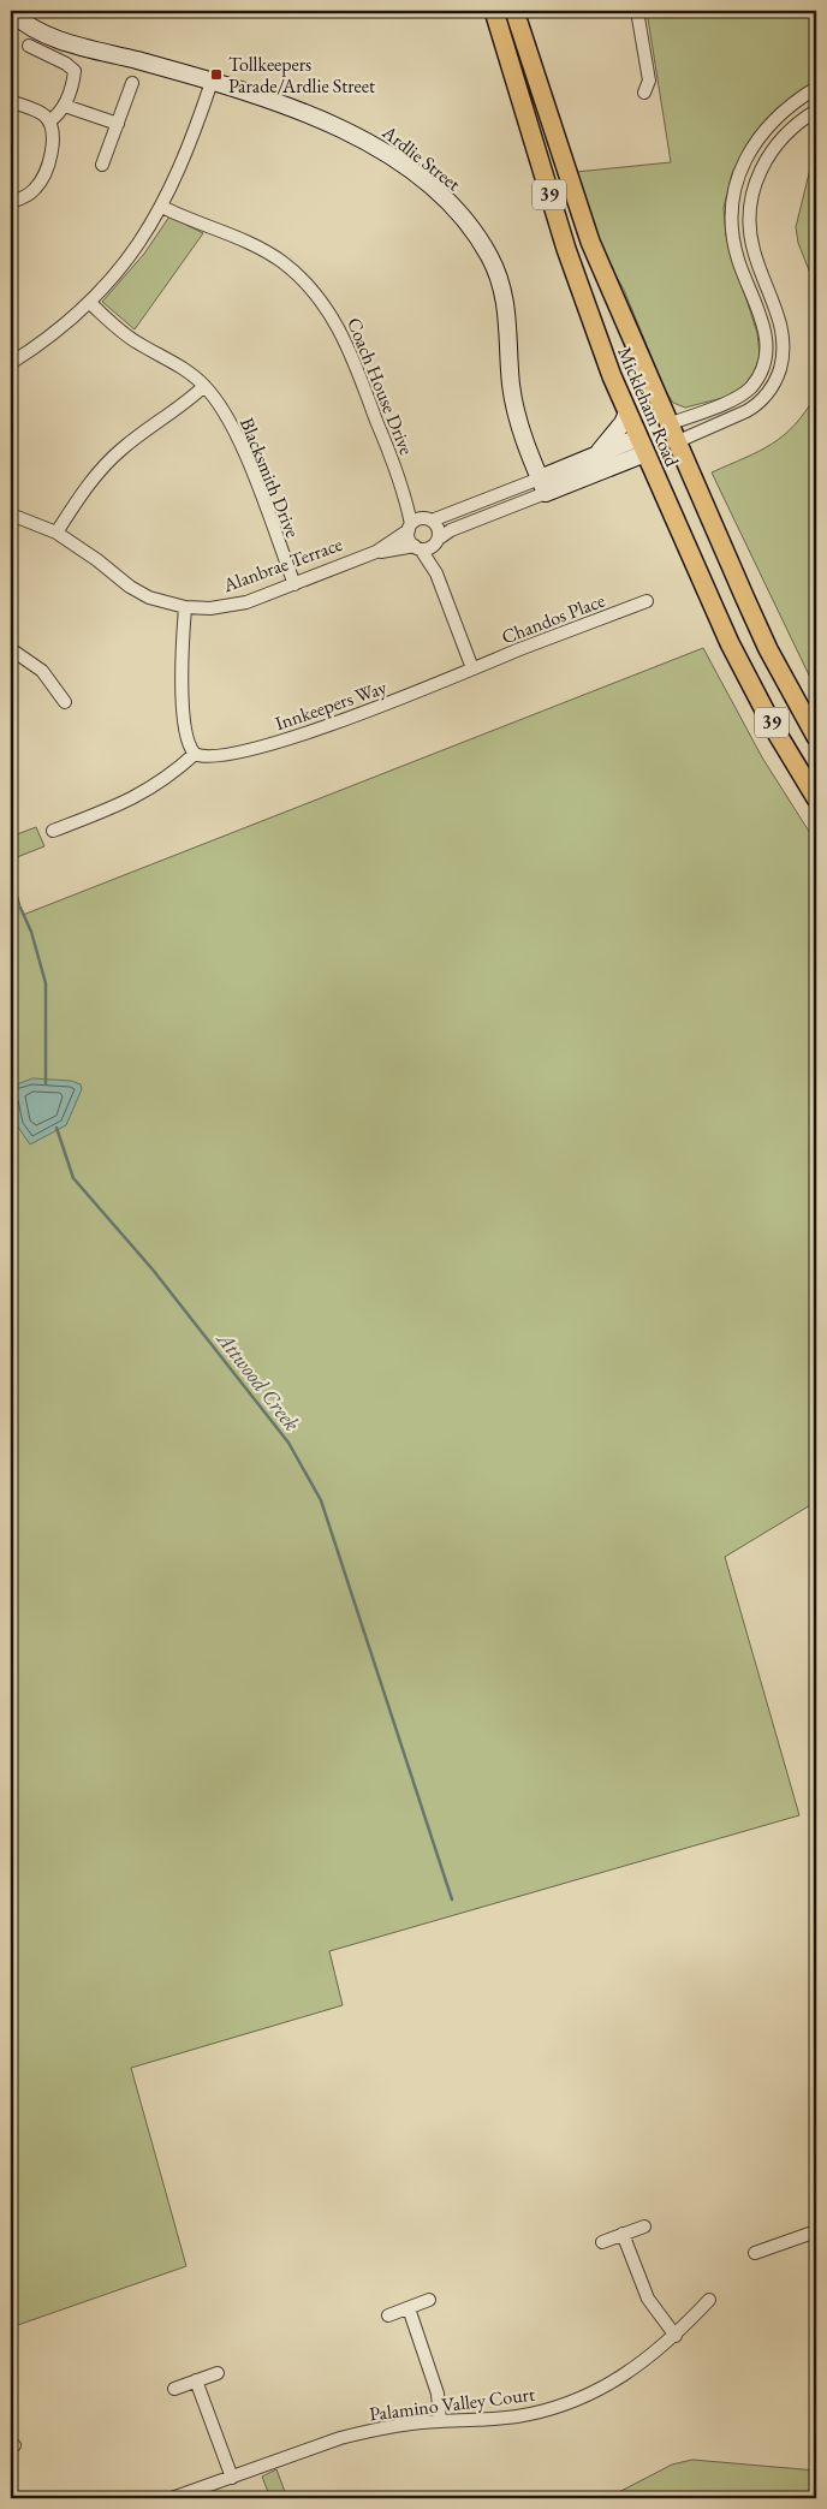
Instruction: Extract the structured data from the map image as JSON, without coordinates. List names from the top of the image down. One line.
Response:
{"streets":{"main road":["39","Mickleham Road"],"street":["Ardlie Street","Coach House Drive","Blacksmith Drive","Alanbrae Terrace","Chandos Place","Innkeepers Way","Palamino Valley Court"]},"crossings":[["Ardlie Street","Alanbrae Terrace"],["Coach House Drive","Alanbrae Terrace"],["Mickleham Road","Alanbrae Terrace"],["Blacksmith Drive","Alanbrae Terrace"],["Chandos Place","Innkeepers Way"]],"water":["Attwood Creek"],"places":{"transit":["Tollkeepers Parade/Ardlie Street"]}}
